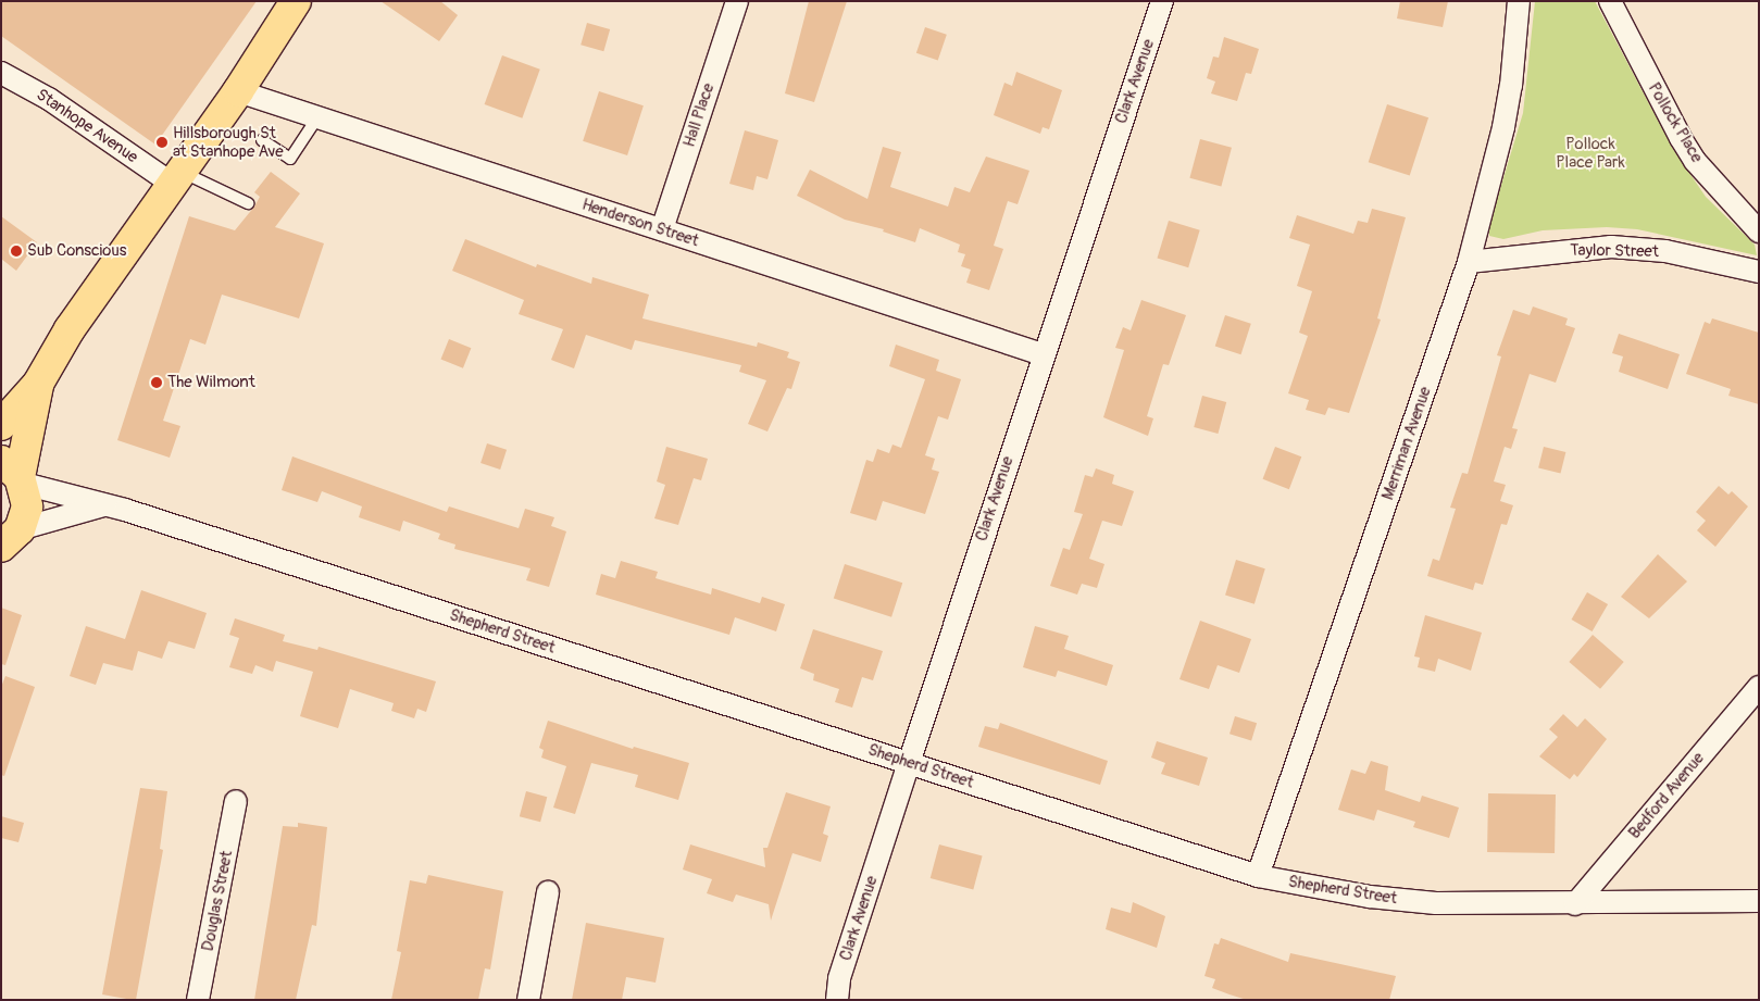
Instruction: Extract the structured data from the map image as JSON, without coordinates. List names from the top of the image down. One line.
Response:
{"streets":{"street":["Clark Avenue","Hall Place","Pollock Place","Stanhope Avenue","Henderson Street","Taylor Street","Merriman Avenue","Shepherd Street","Bedford Avenue","Douglas Street"]},"crossings":[["Clark Avenue","Henderson Street"],["Clark Avenue","Shepherd Street"],["Hall Place","Henderson Street"],["Taylor Street","Merriman Avenue"],["Merriman Avenue","Shepherd Street"],["Shepherd Street","Bedford Avenue"]],"parks":["Pollock Place Park"],"places":["Hillsborough St at Stanhope Ave","Sub Conscious","The Wilmont"]}
